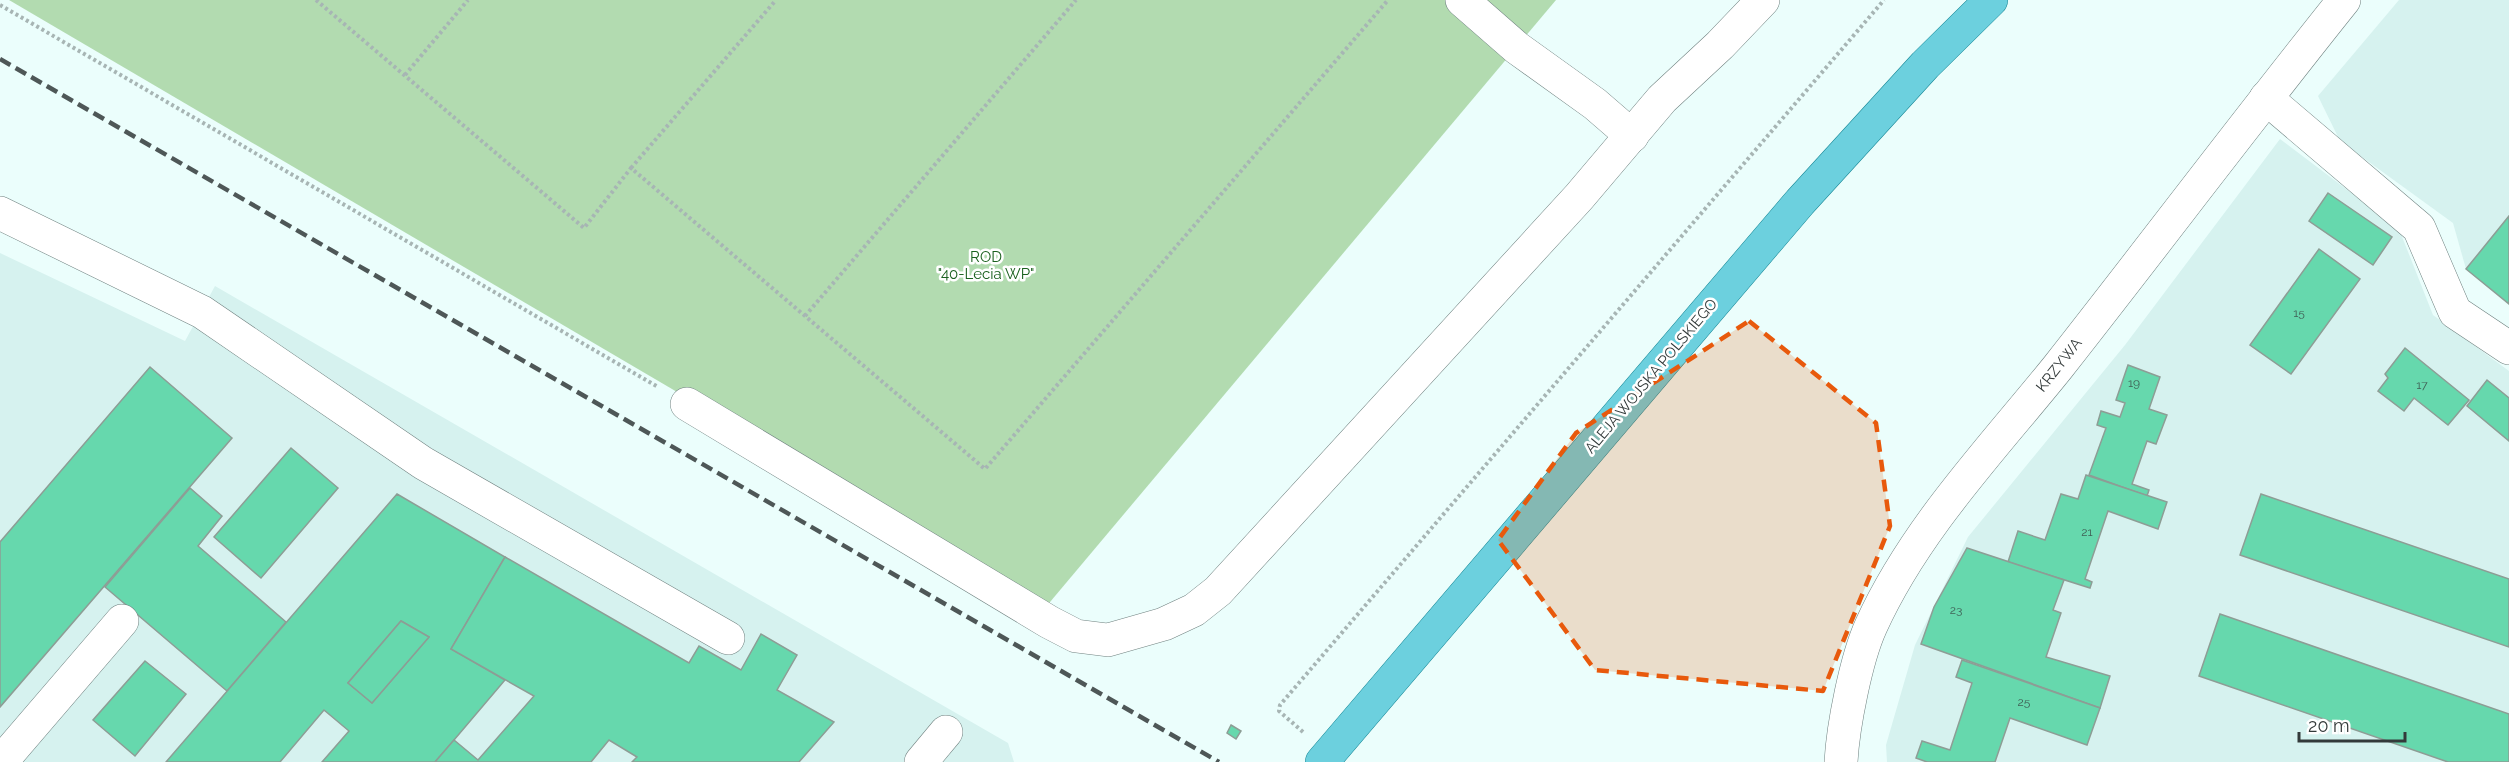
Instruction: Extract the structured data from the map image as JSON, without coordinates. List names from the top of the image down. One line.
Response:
{"streets":{"main road":["ALEJA WOJSKA POLSKIEGO"],"street":["KRZYWA"]},"parks":["ROD \"40-Lecia WP\""],"house_numbers":["15","19","17","21","23","25"],"scale_bar":"20 m"}
